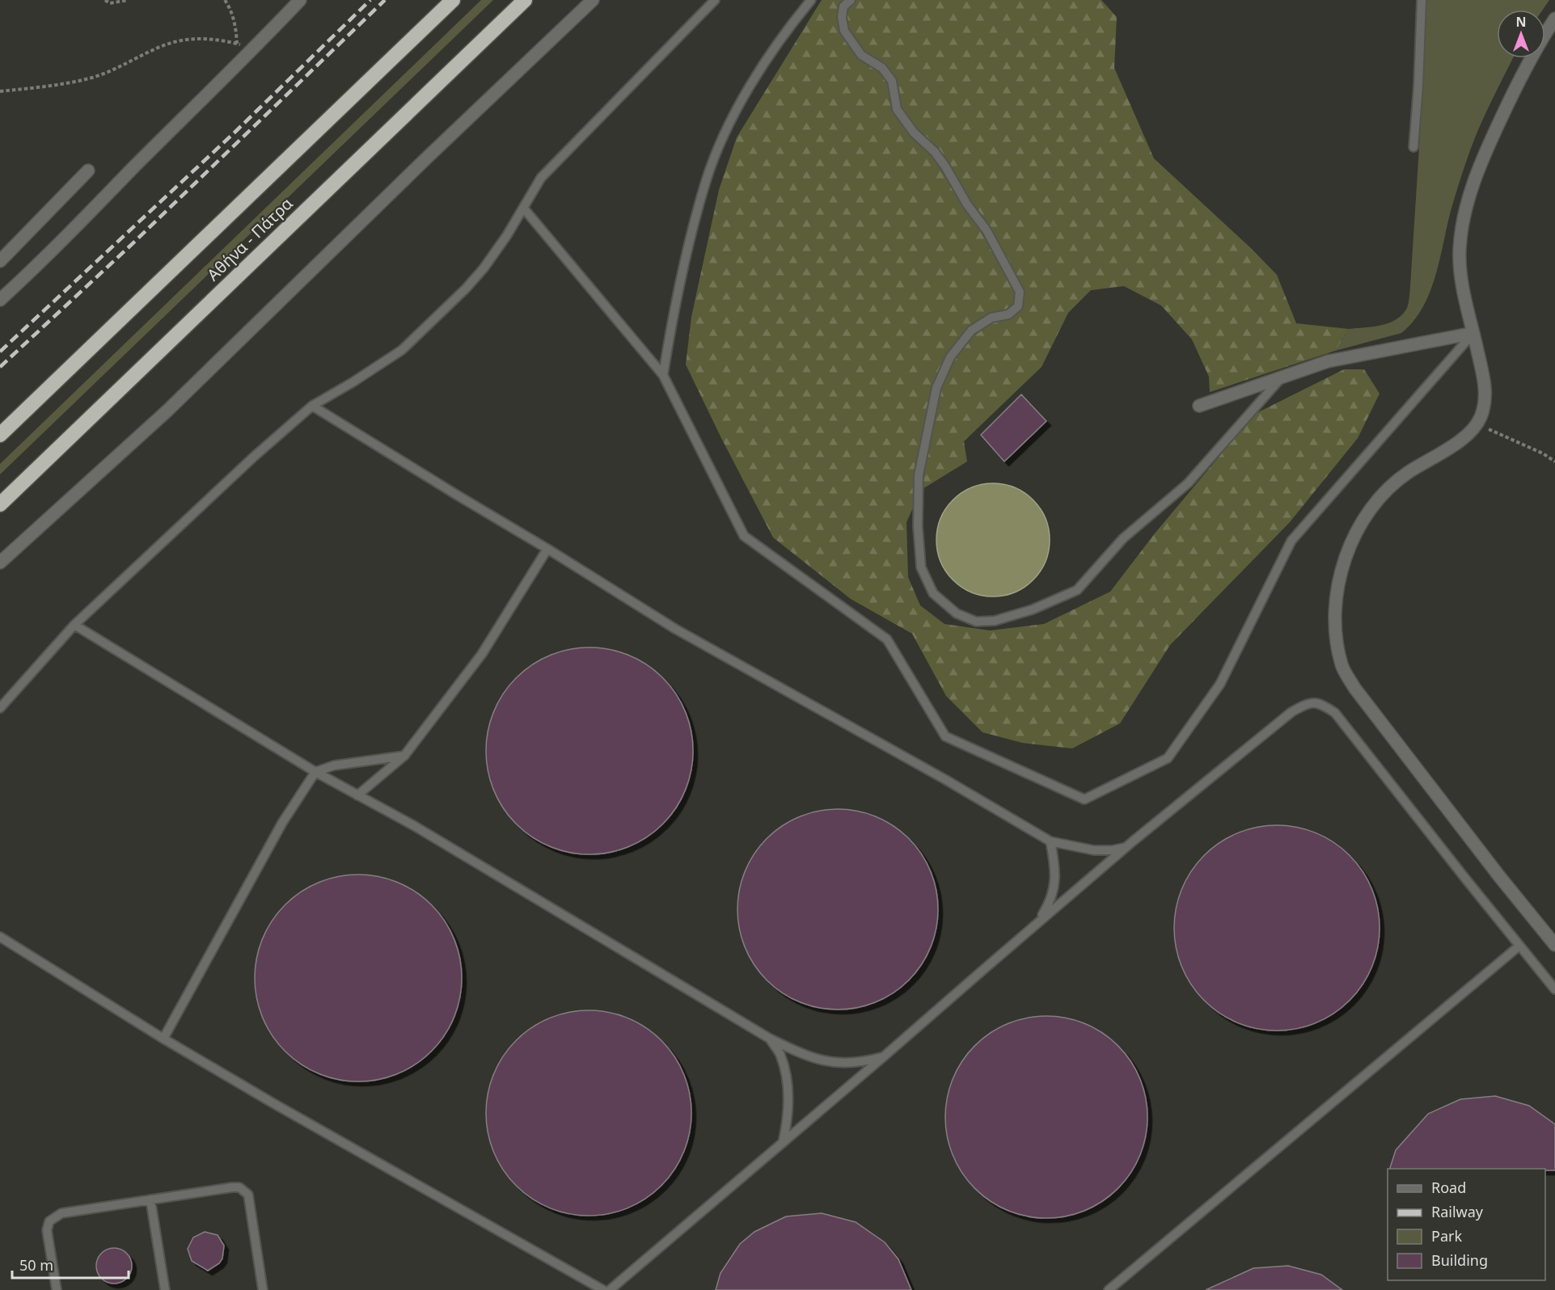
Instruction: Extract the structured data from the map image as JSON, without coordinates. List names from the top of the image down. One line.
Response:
{"streets":{"highway":["Αθήνα - Πάτρα"]},"legend":["Road","Railway","Park","Building"],"scale_bar":"50 m","north":"top"}
